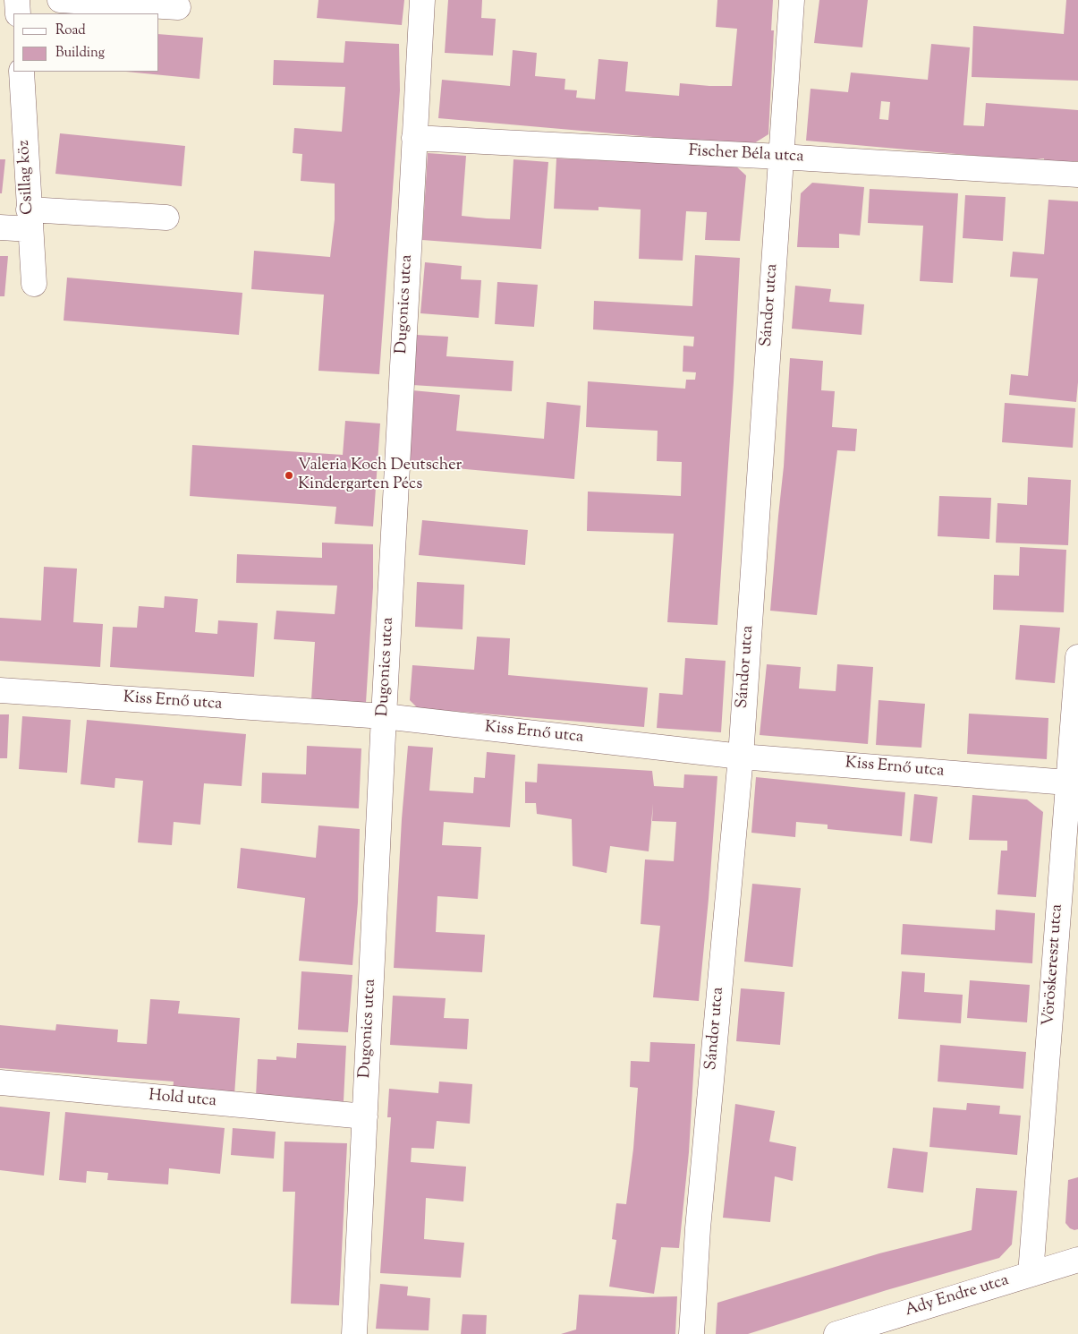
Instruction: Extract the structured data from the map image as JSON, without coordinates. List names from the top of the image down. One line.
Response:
{"streets":{"street":["Fischer Béla utca","Csillag köz","Dugonics utca","Sándor utca","Kiss Ernő utca","Vöröskereszt utca","Hold utca","Ady Endre utca"]},"crossings":[["Fischer Béla utca","Dugonics utca"],["Fischer Béla utca","Sándor utca"],["Dugonics utca","Kiss Ernő utca"],["Dugonics utca","Hold utca"],["Sándor utca","Kiss Ernő utca"],["Kiss Ernő utca","Vöröskereszt utca"],["Vöröskereszt utca","Ady Endre utca"]],"places":["Valeria Koch Deutscher Kindergarten Pécs"],"legend":["Road","Building"]}
